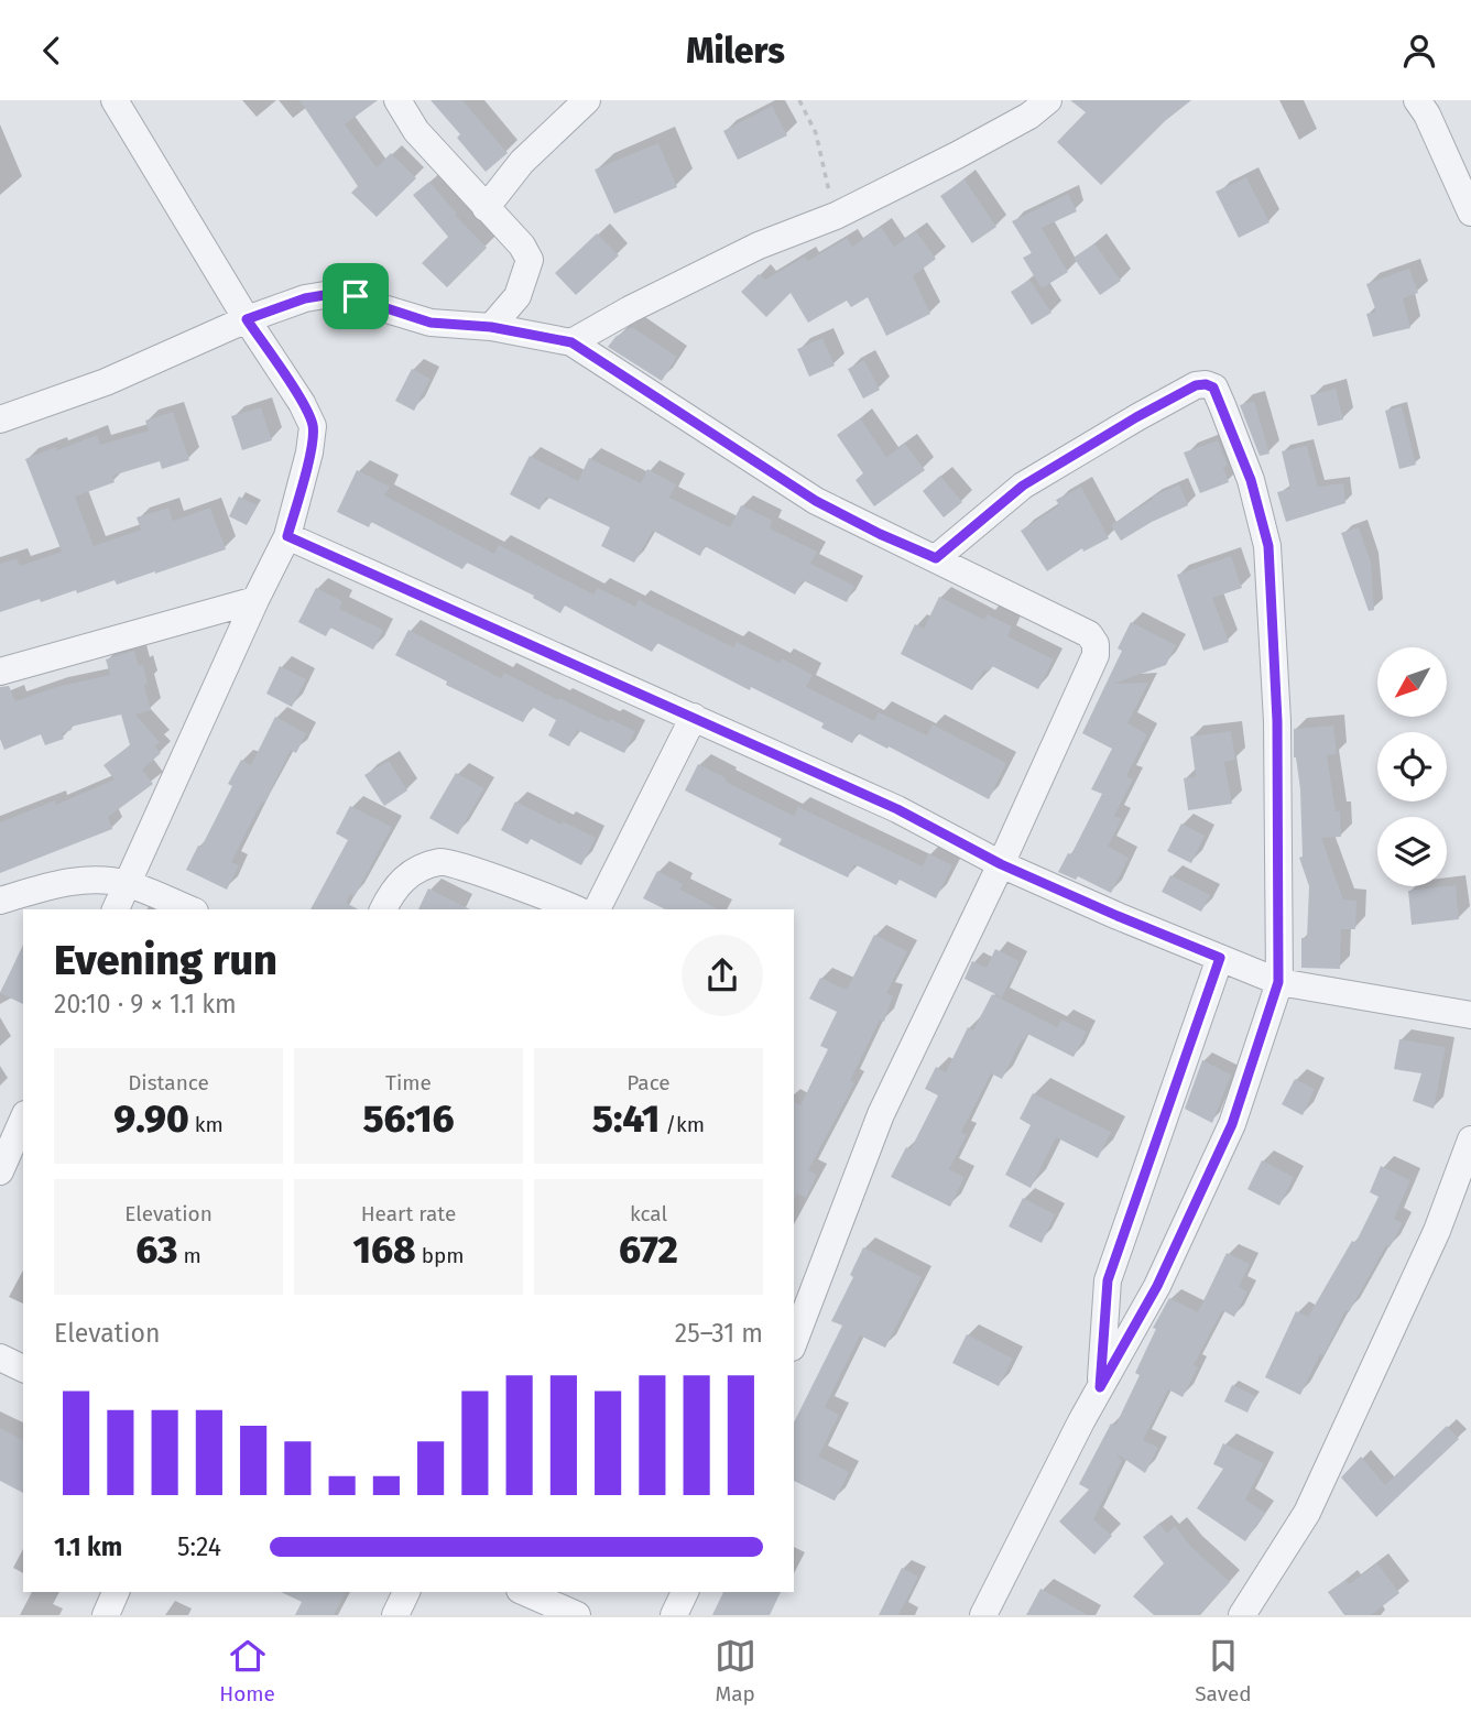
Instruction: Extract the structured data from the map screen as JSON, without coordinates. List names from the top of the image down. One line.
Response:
{"north":"bottom left","page":{"header":"Milers","heading":["Evening run","20:10 · 9 × 1.1 km"],"stats":[["Distance","9.90 km"],["Time","56:16"],["Pace","5:41 /km"],["Elevation","63 m"],["Heart rate","168 bpm"],["kcal","672"]],"chart":["Elevation","25–31 m"],"list":[{"name":"1.1 km","note":"5:24"}],"tabs":["Home","Map","Saved"]}}
